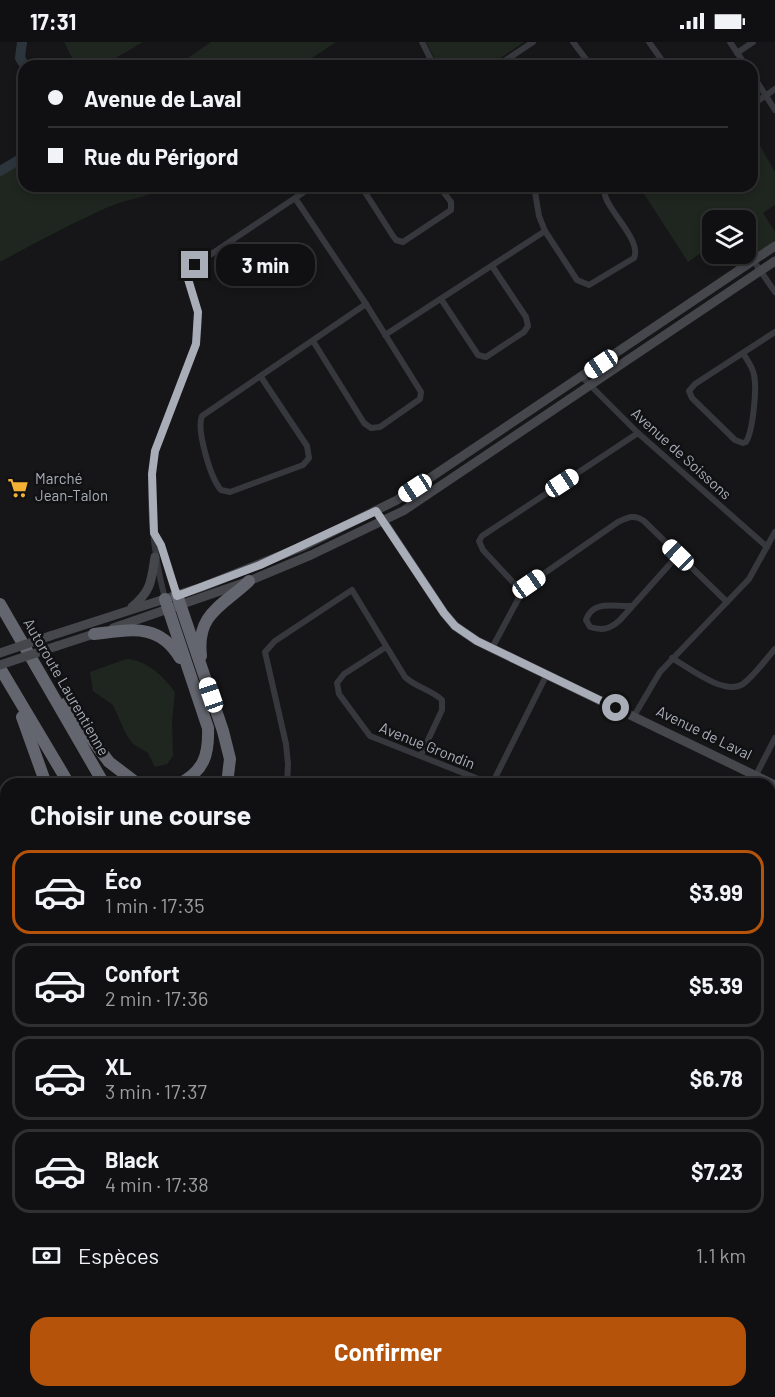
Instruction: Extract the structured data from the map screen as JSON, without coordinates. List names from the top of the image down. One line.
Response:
{"streets":{"highway":["Autoroute Laurentienne"],"street":["Avenue de Soissons","Avenue de Laval","Avenue Grondin"]},"places":{"supermarket":["Marché Jean-Talon"]},"page":{"status":"17:31","banner":["Avenue de Laval","Rue du Périgord"],"bubble":"3 min","heading":"Choisir une course","list":[{"name":"Éco","note":"1 min · 17:35","value":"$3.99"},{"name":"Confort","note":"2 min · 17:36","value":"$5.39"},{"name":"XL","note":"3 min · 17:37","value":"$6.78"},{"name":"Black","note":"4 min · 17:38","value":"$7.23"}],"pay":["Espèces","1.1 km"],"buttons":"Confirmer"}}
